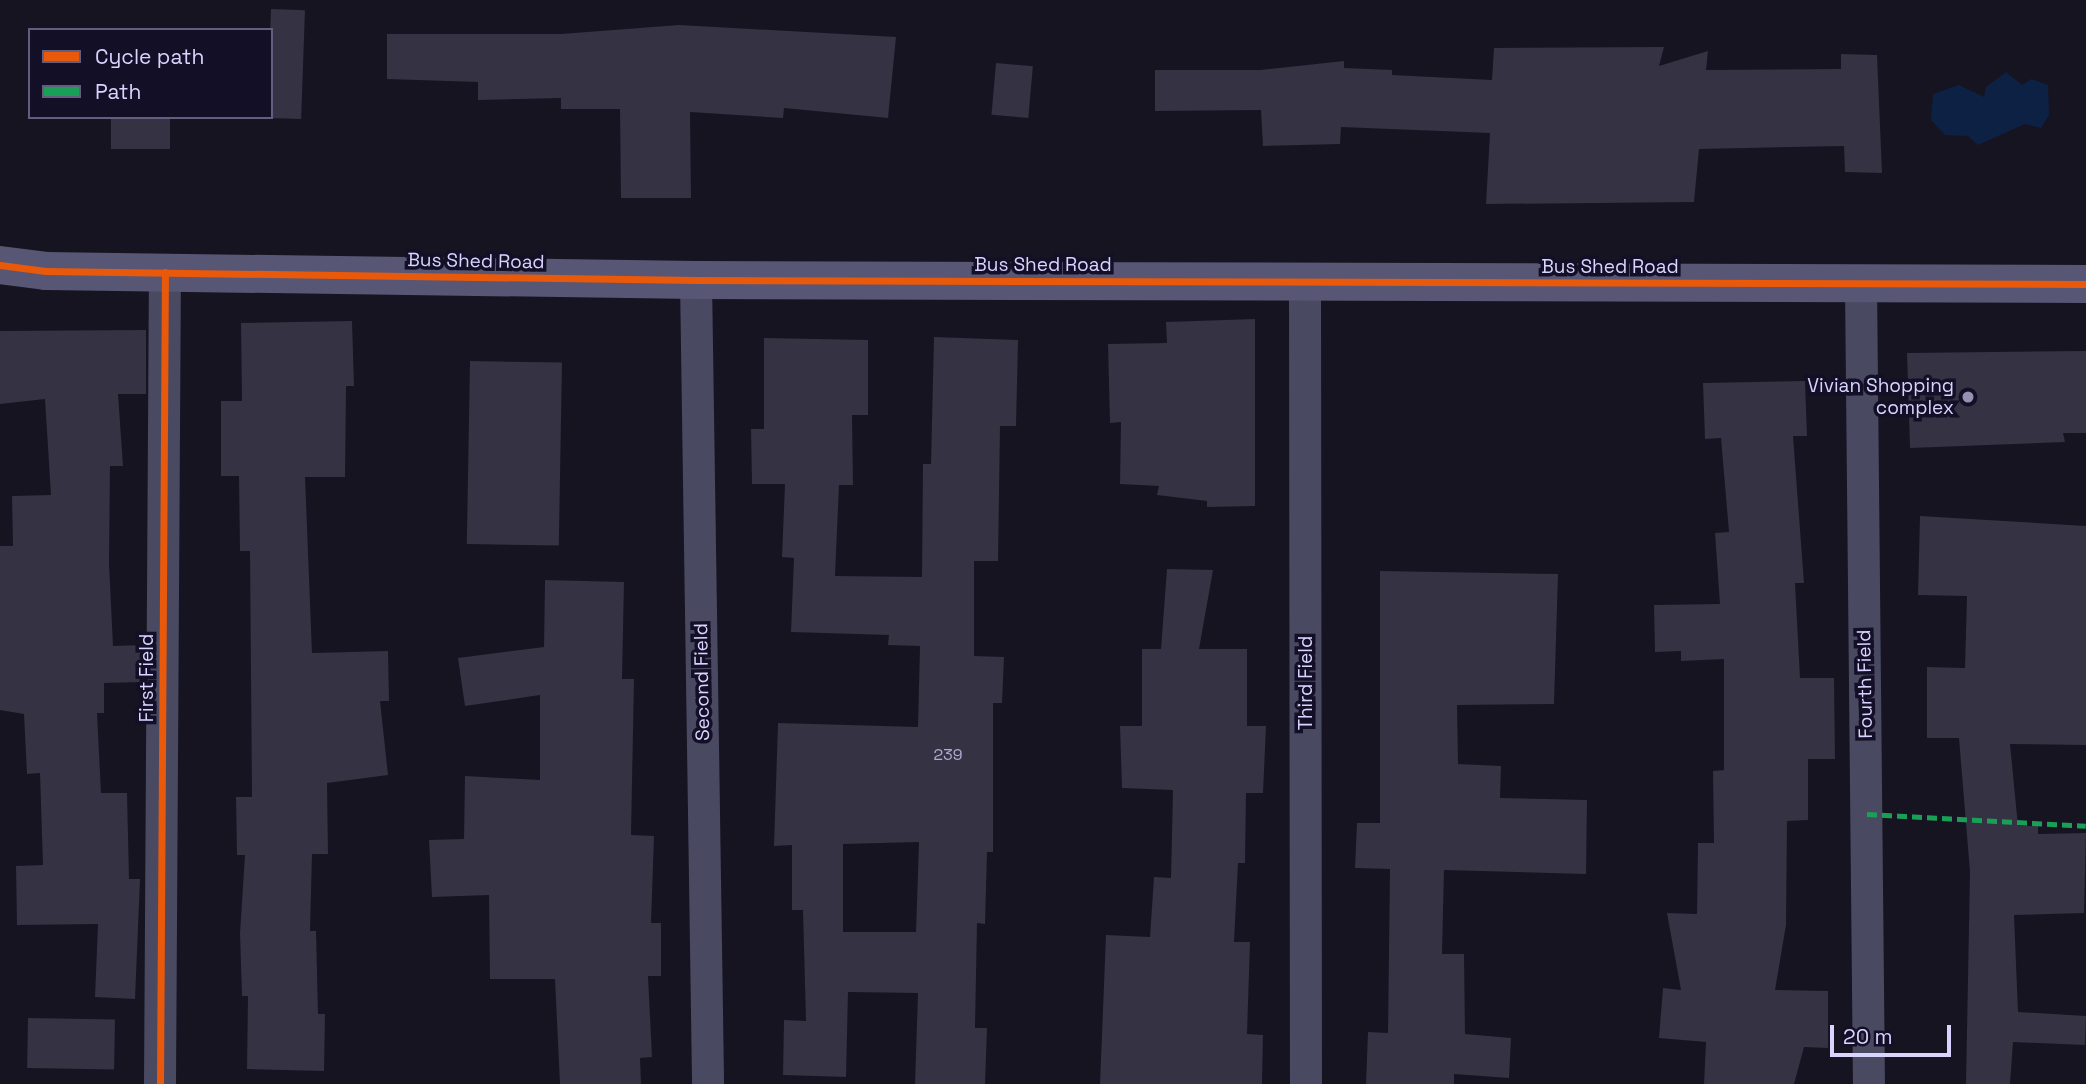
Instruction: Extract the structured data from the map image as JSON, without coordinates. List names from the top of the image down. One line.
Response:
{"streets":{"street":["Bus Shed Road","First Field","Second Field","Third Field","Fourth Field"]},"crossings":[["Bus Shed Road","First Field"],["Bus Shed Road","Second Field"],["Bus Shed Road","Third Field"],["Bus Shed Road","Fourth Field"]],"places":["Vivian Shopping complex"],"house_numbers":["239"],"legend":["Cycle path","Path"],"scale_bar":"20 m"}
